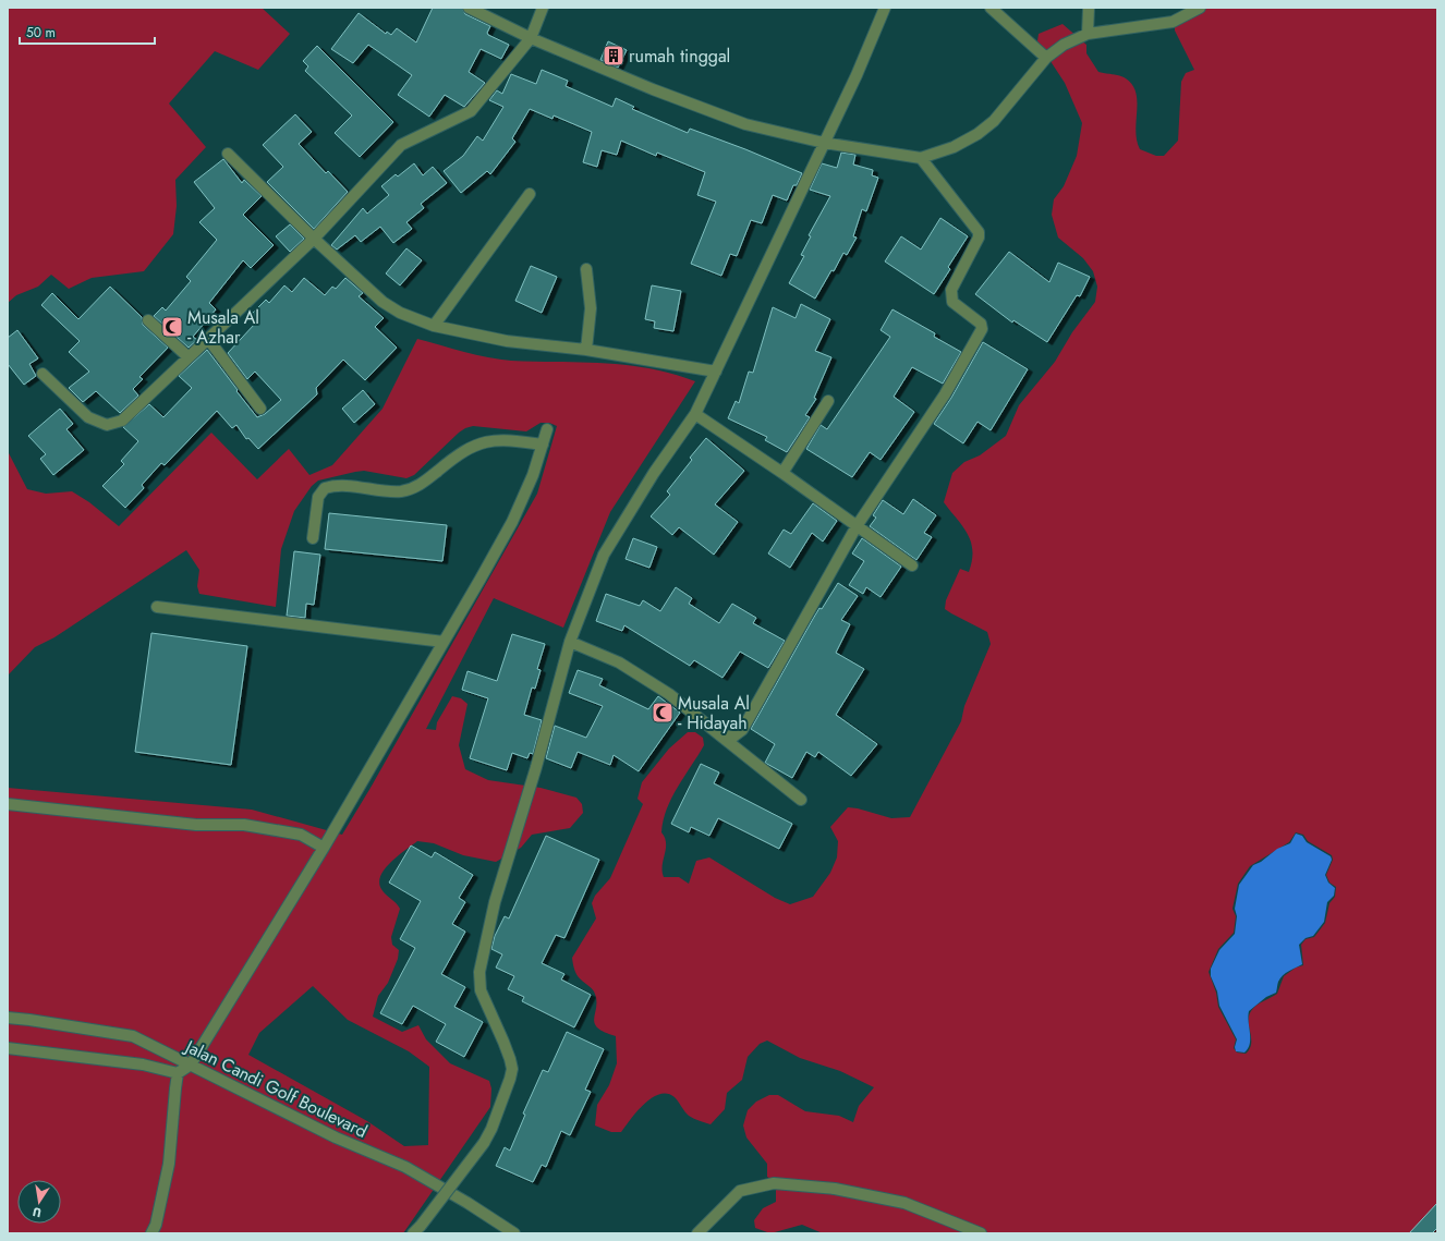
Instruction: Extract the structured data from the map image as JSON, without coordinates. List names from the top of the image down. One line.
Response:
{"streets":{"street":["Jalan Candi Golf Boulevard"]},"places":{"building":["rumah tinggal"],"mosque":["Musala Al - Azhar","Musala Al - Hidayah"]},"scale_bar":"50 m","north":"bottom"}
